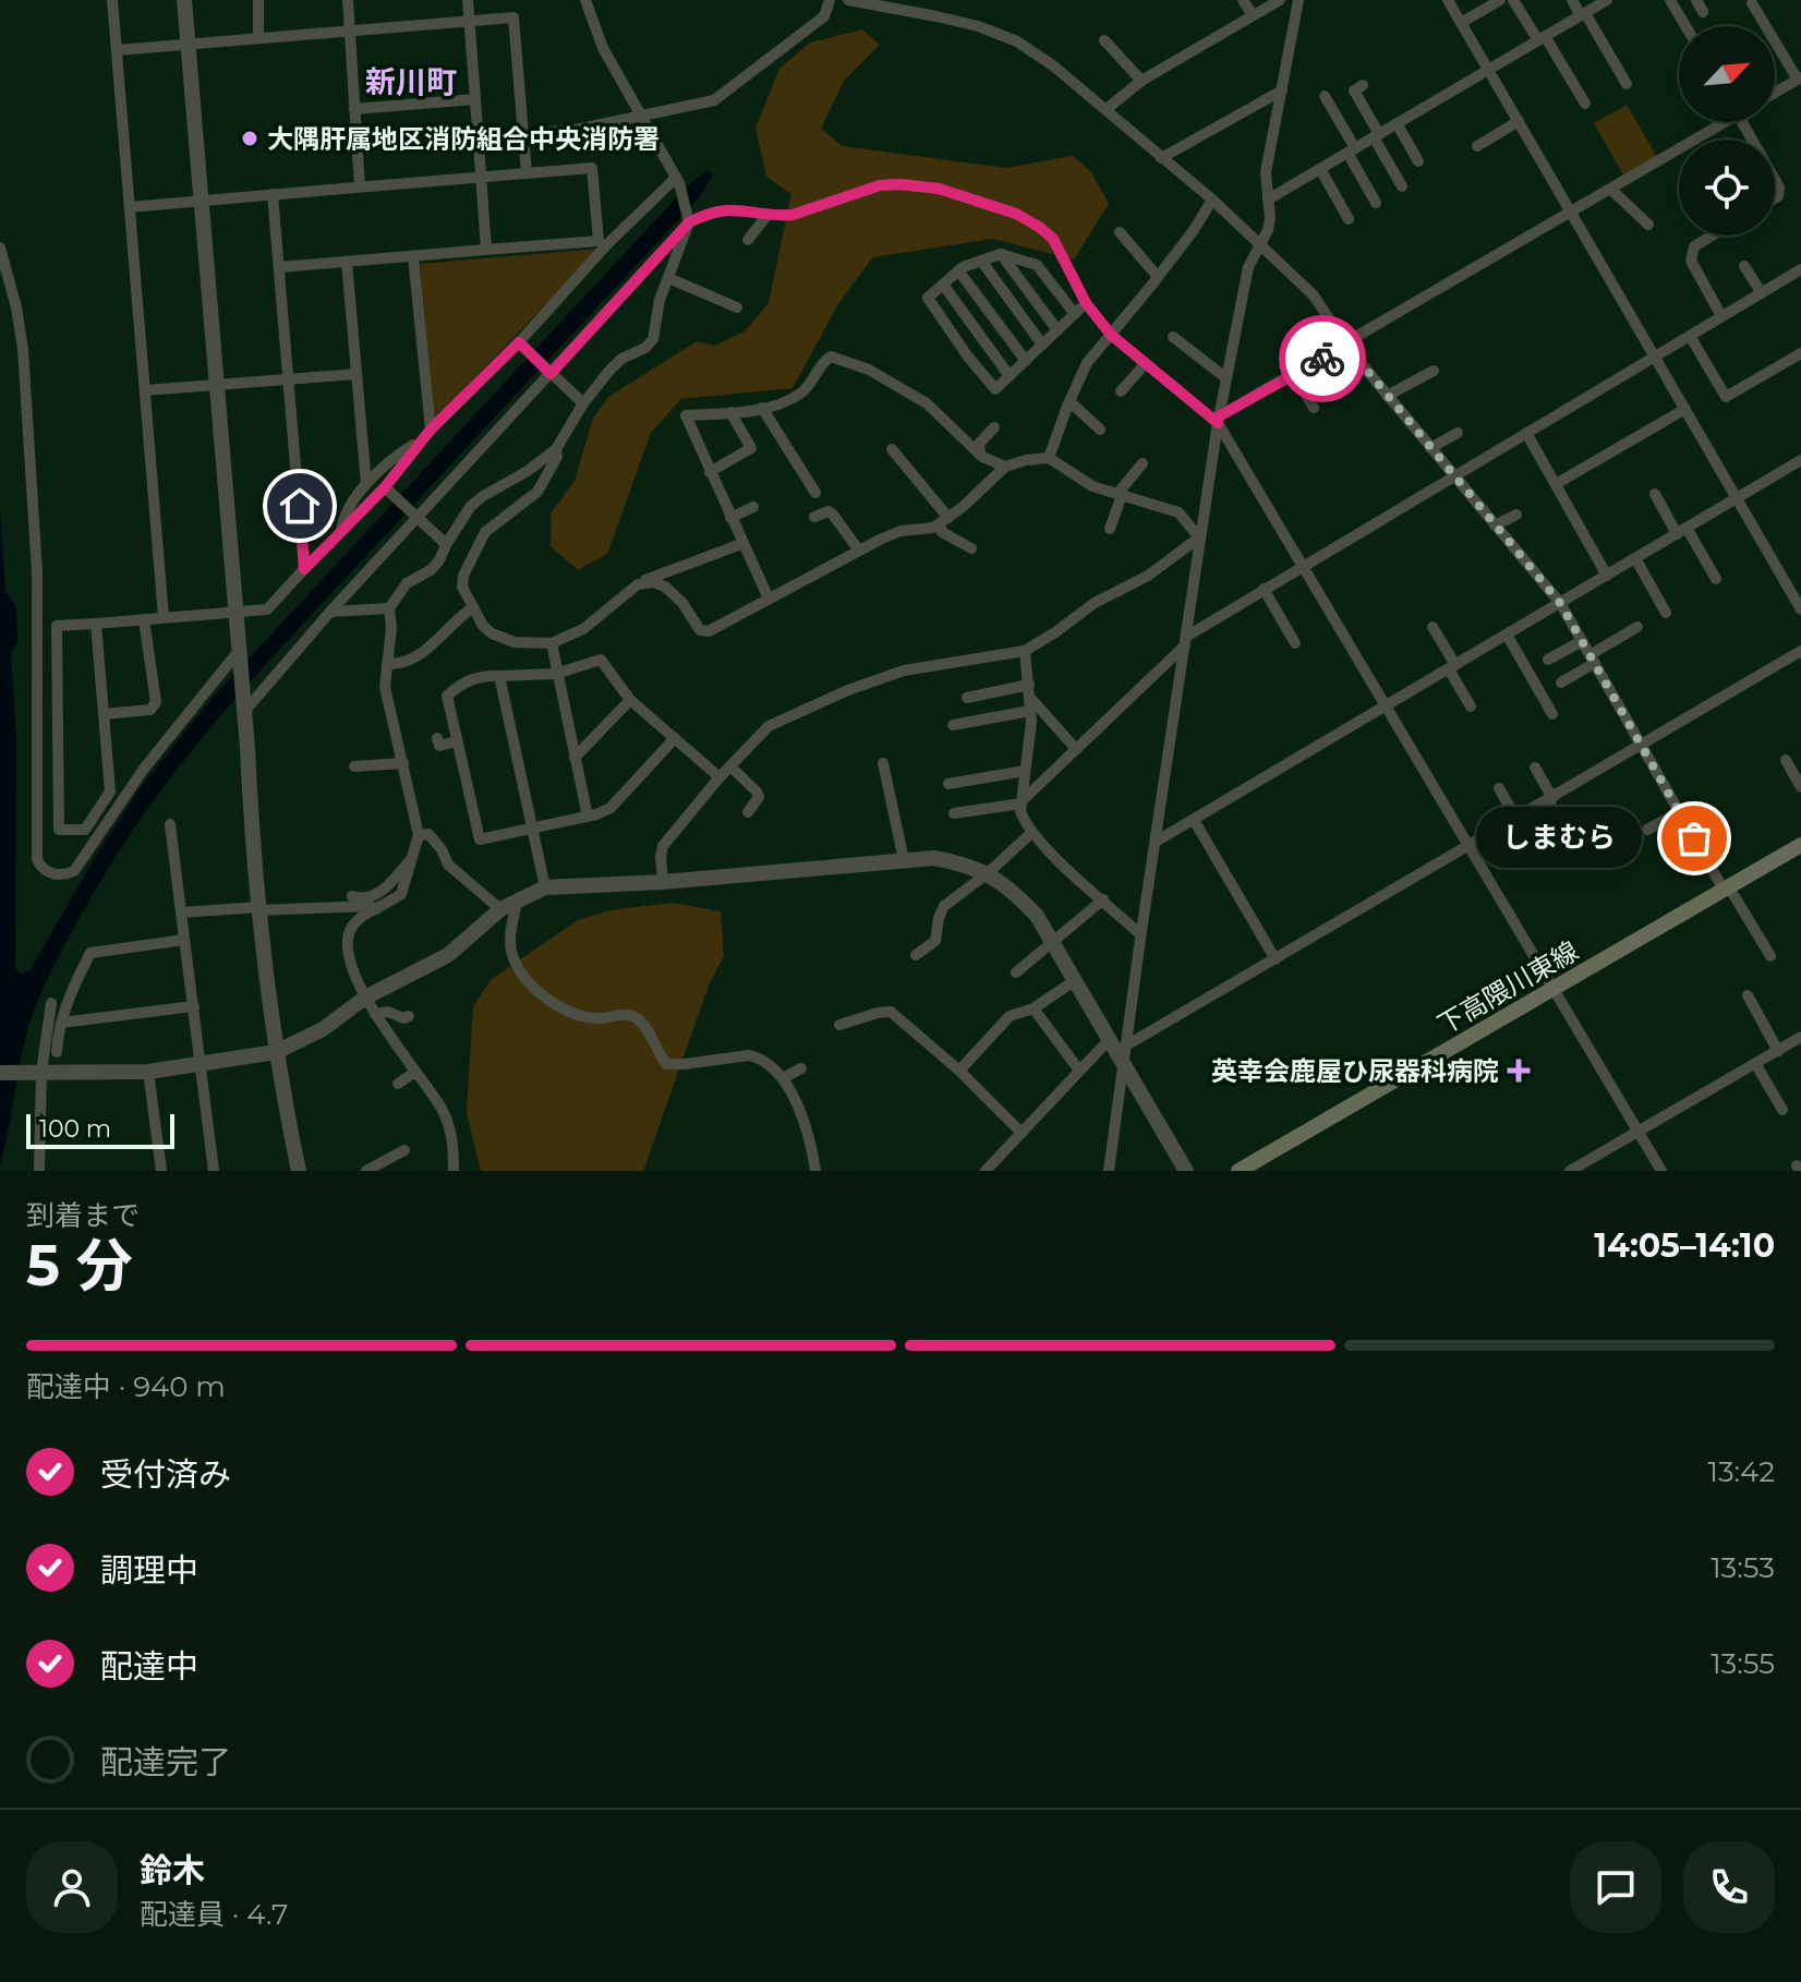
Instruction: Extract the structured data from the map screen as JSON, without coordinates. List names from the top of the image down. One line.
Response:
{"streets":{"main road":["下高隈川東線"]},"districts":["新川町"],"places":{"other":["大隅肝属地区消防組合中央消防署","しまむら"],"health":["英幸会鹿屋ひ尿器科病院"]},"scale_bar":"100 m","north":"top right","page":{"bubble":"しまむら","scale":"100 m","heading":["5 分","到着まで","14:05–14:10"],"panel":["鈴木","配達員 · 4.7"],"bar":"配達中 · 940 m","list":[["受付済み","13:42"],["調理中","13:53"],["配達中","13:55"],"配達完了"]}}
